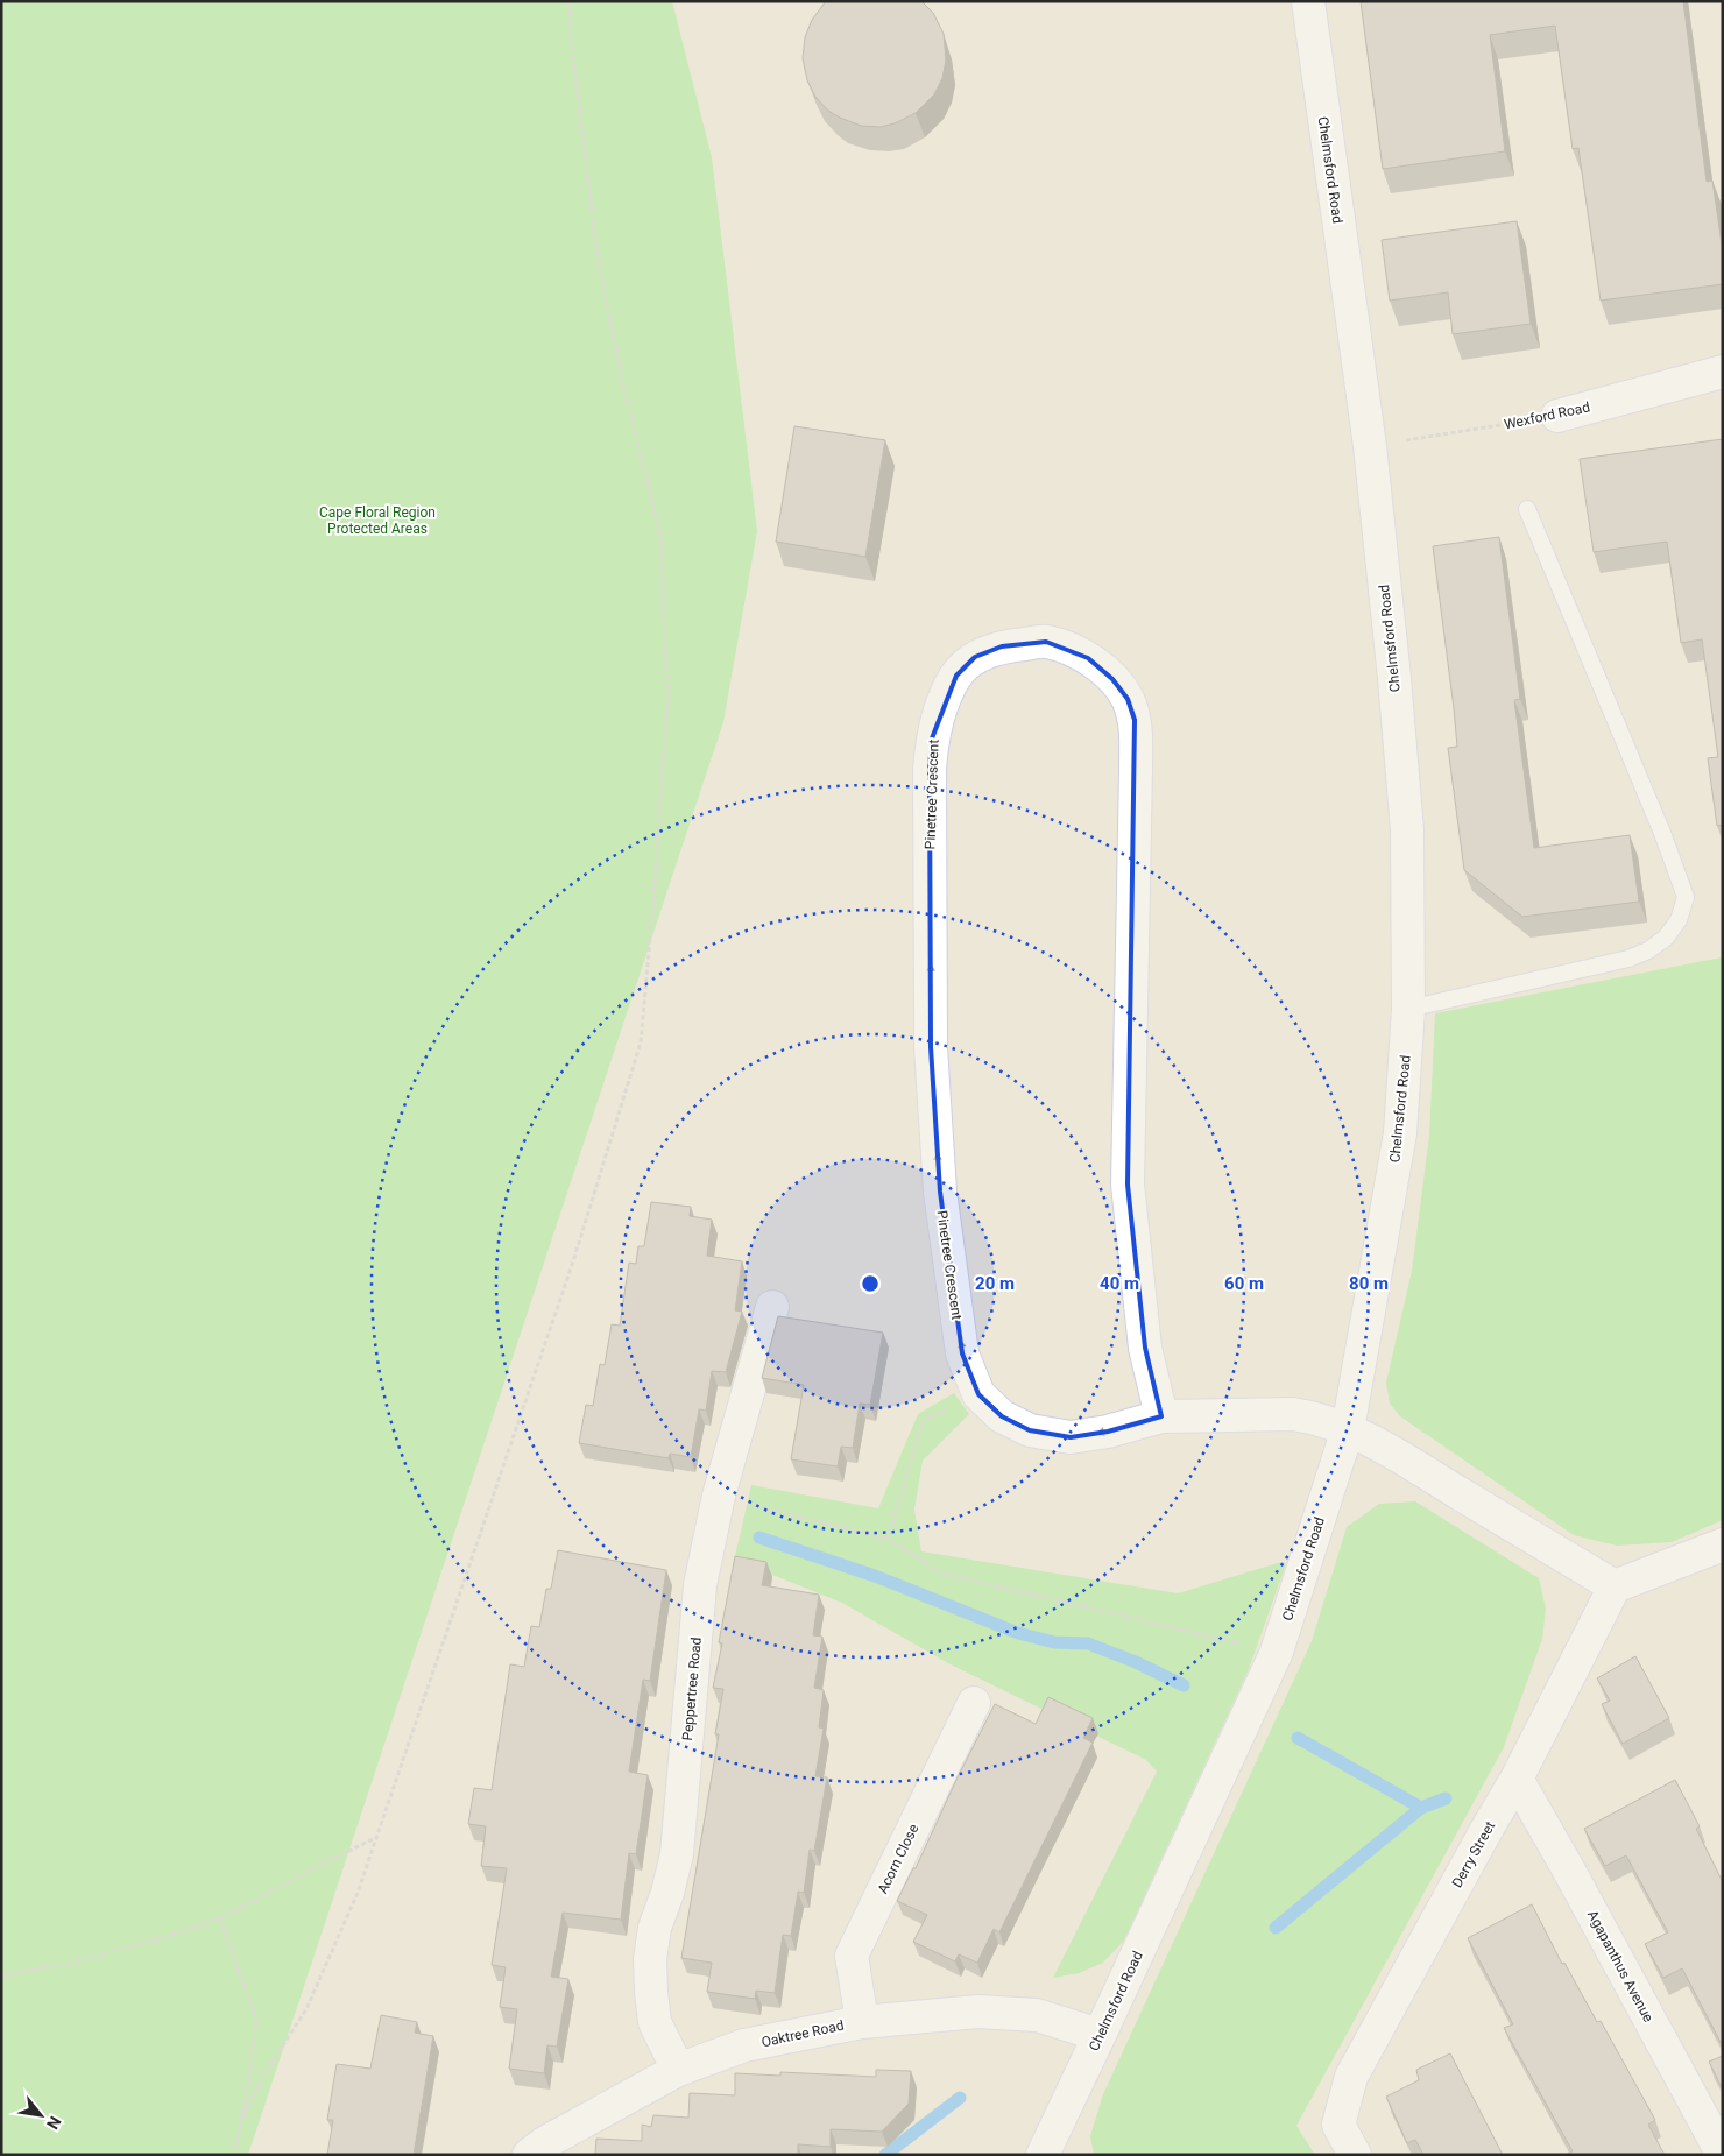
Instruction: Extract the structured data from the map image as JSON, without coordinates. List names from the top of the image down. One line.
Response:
{"streets":{"street":["Chelmsford Road","Wexford Road","Pinetree Crescent","Peppertree Road","Derry Street","Acorn Close","Agapanthus Avenue","Oaktree Road"]},"crossings":[["Chelmsford Road","Wexford Road"],["Chelmsford Road","Pinetree Crescent"],["Chelmsford Road","Oaktree Road"],["Peppertree Road","Oaktree Road"],["Derry Street","Agapanthus Avenue"],["Acorn Close","Oaktree Road"]],"parks":["Cape Floral Region Protected Areas"],"north":"bottom right","rings":["20 m","40 m","60 m","80 m"]}
